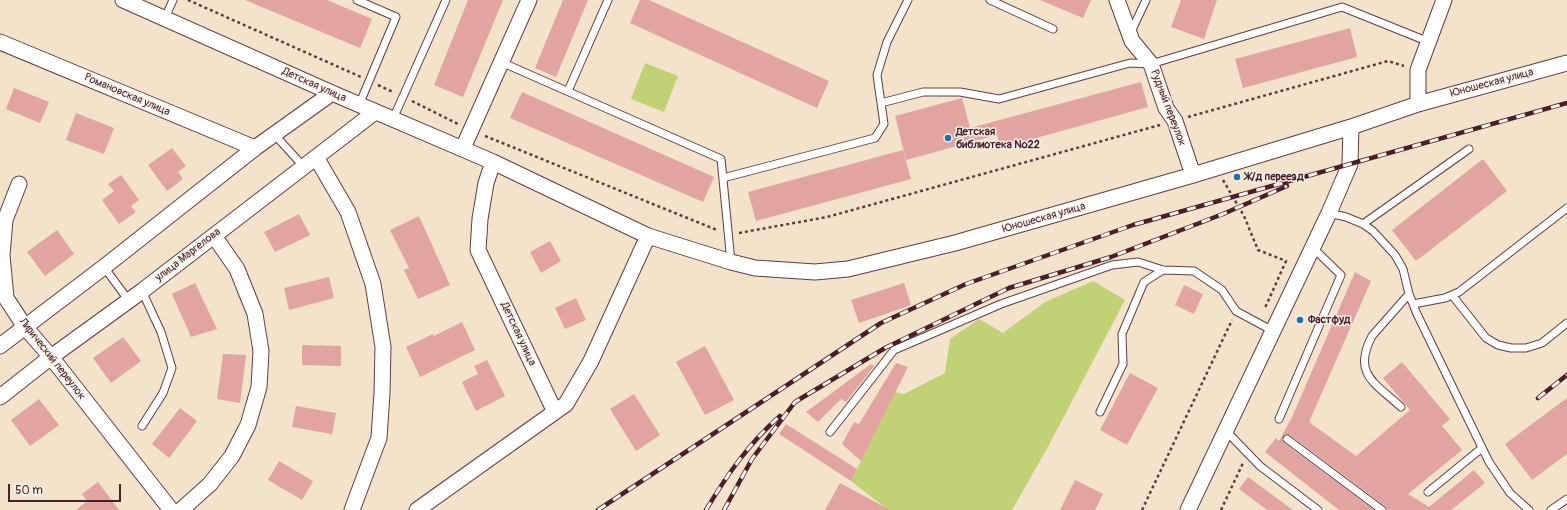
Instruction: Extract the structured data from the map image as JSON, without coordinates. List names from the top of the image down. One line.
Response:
{"streets":{"street":["Юношеская улица","Детская улица","Романовская улица","Рудный переулок","улица Маргелова","Лирический переулок"]},"crossings":[["Юношеская улица","Детская улица"],["Юношеская улица","Рудный переулок"],["Детская улица","улица Маргелова"],["улица Маргелова","Лирический переулок"]],"places":["Детская библиотека №22","Ж/д переезд","Фастфуд"],"scale_bar":"50 m"}
